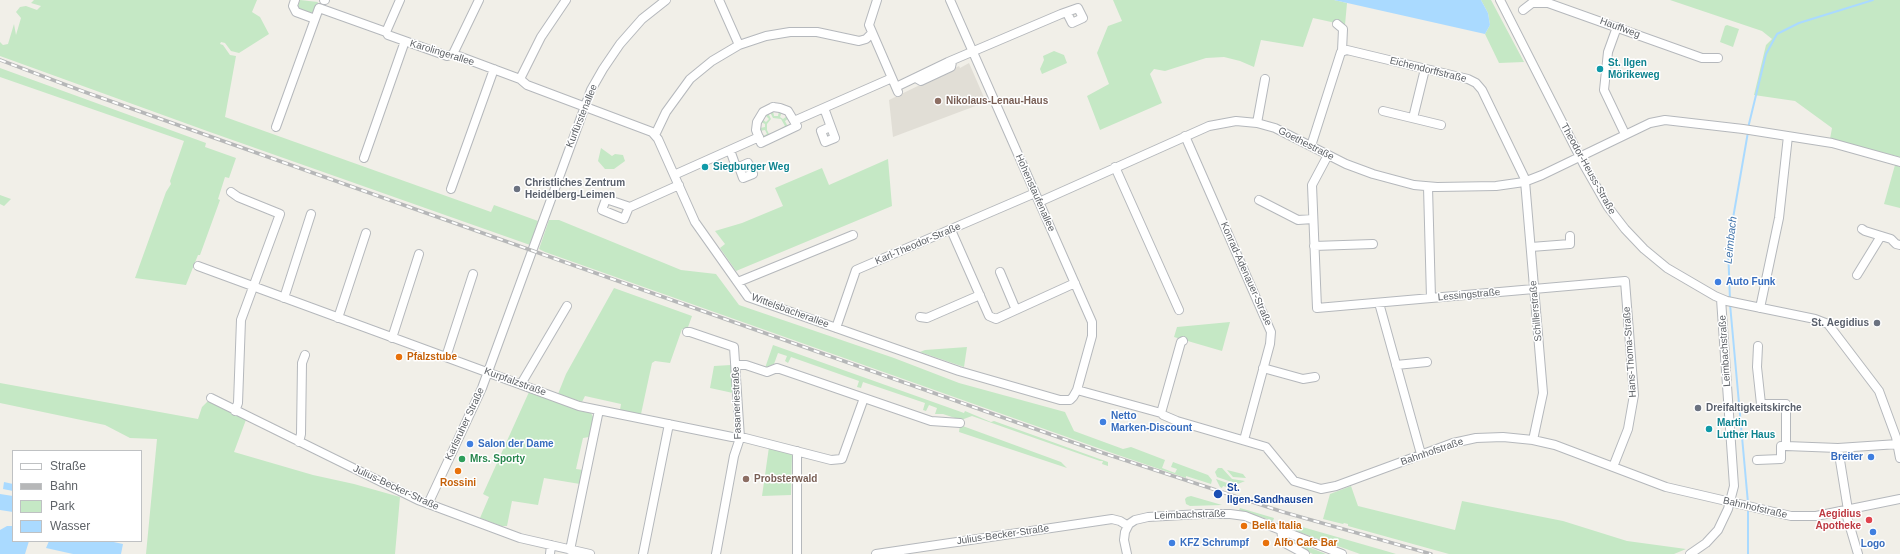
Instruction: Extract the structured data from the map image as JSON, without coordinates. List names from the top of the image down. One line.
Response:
{"streets":{"street":["Hauffweg","Karolingerallee","Eichendorffstraße","Kurfürstenallee","Goethestraße","Theodor-Heuss-Straße","Hohenstaufenallee","Karl-Theodor-Straße","Konrad-Adenauer-Straße","Lessingstraße","Wittelsbacherallee","Schillerstraße","Leimbachstraße","Hans-Thoma-Straße","Kurpfalzstraße","Fasaneriestraße","Karlsruher Straße","Bahnhofstraße","Julius-Becker-Straße"]},"crossings":[["Karolingerallee","Kurfürstenallee"],["Eichendorffstraße","Goethestraße"],["Eichendorffstraße","Schillerstraße"],["Kurfürstenallee","Karlsruher Straße"],["Goethestraße","Theodor-Heuss-Straße"],["Goethestraße","Hohenstaufenallee"],["Goethestraße","Konrad-Adenauer-Straße"],["Goethestraße","Schillerstraße"],["Theodor-Heuss-Straße","Leimbachstraße"],["Hohenstaufenallee","Karl-Theodor-Straße"],["Hohenstaufenallee","Wittelsbacherallee"],["Hohenstaufenallee","Bahnhofstraße"],["Karl-Theodor-Straße","Wittelsbacherallee"],["Konrad-Adenauer-Straße","Bahnhofstraße"],["Lessingstraße","Schillerstraße"],["Lessingstraße","Hans-Thoma-Straße"],["Wittelsbacherallee","Bahnhofstraße"],["Schillerstraße","Bahnhofstraße"],["Leimbachstraße","Bahnhofstraße"],["Leimbachstraße","Julius-Becker-Straße"],["Hans-Thoma-Straße","Bahnhofstraße"],["Kurpfalzstraße","Fasaneriestraße"],["Kurpfalzstraße","Karlsruher Straße"],["Karlsruher Straße","Julius-Becker-Straße"]],"water":["Leimbach"],"places":["St. Ilgen Mörikeweg","Nikolaus-Lenau-Haus","Siegburger Weg","Christliches Zentrum Heidelberg-Leimen","Auto Funk","St. Aegidius","Pfalzstube","Dreifaltigkeitskirche","Netto Marken-Discount","Martin Luther Haus","Salon der Dame","Breiter","Mrs. Sporty","Rossini","Probsterwald","St. Ilgen-Sandhausen","Aegidius Apotheke","Bella Italia","Logo","KFZ Schrumpf","Alfo Cafe Bar"],"legend":["Straße","Bahn","Park","Wasser"]}
